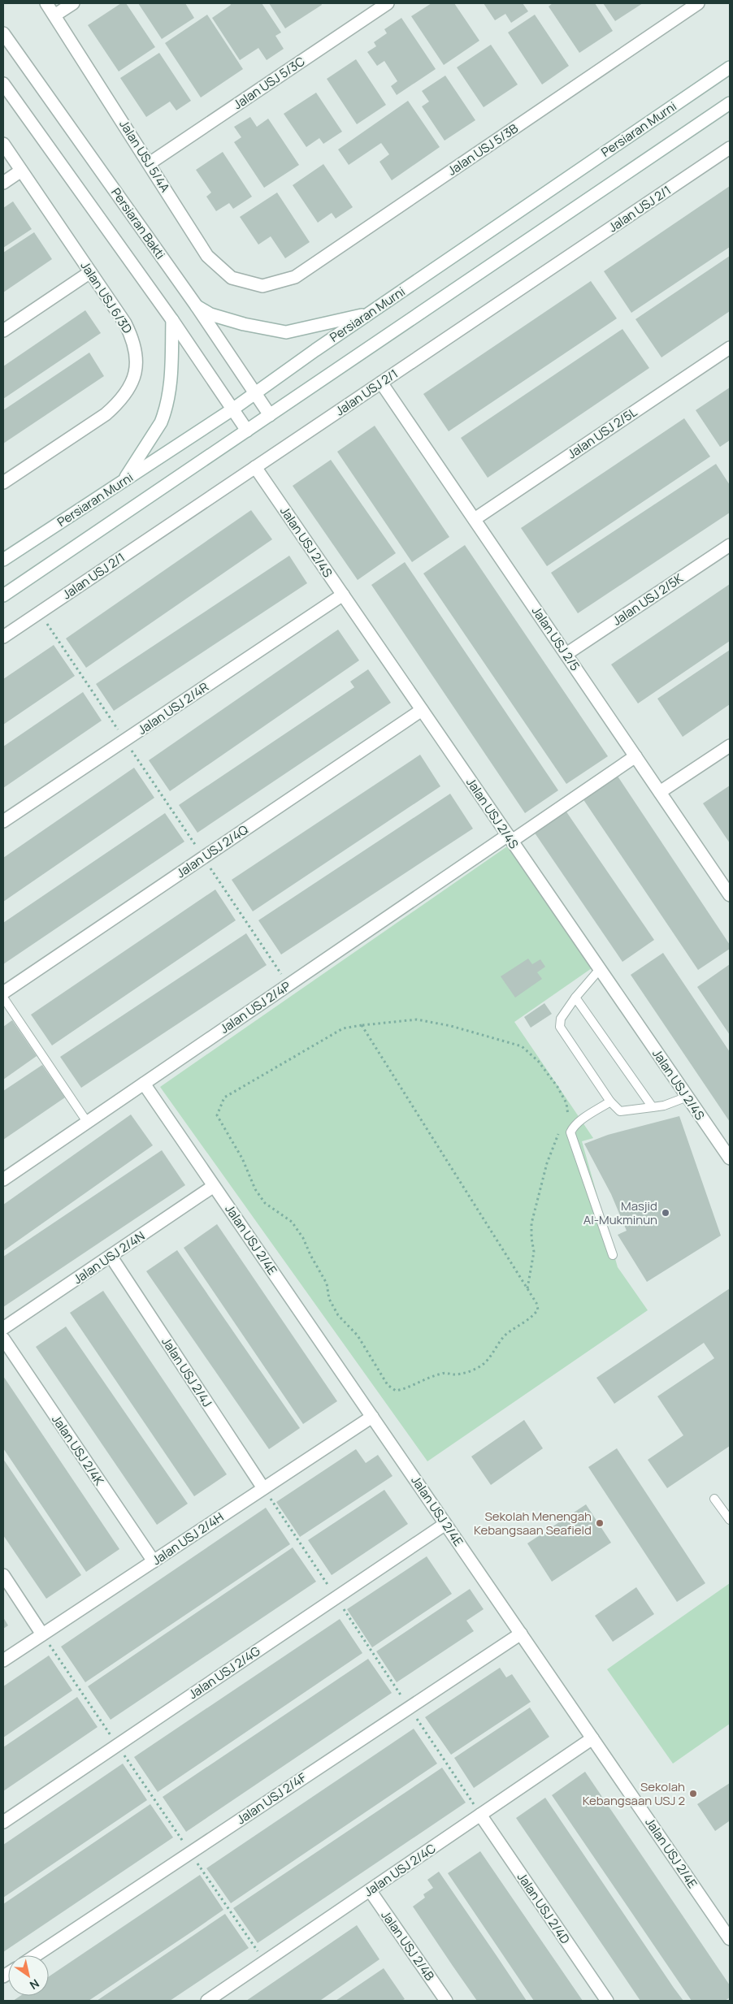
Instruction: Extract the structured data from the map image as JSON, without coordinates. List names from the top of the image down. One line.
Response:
{"streets":{"street":["Jalan USJ 5/3C","Persiaran Murni","Jalan USJ 5/3B","Jalan USJ 5/4A","Jalan USJ 2/1","Persiaran Bakti","Jalan USJ 6/3D","Jalan USJ 2/5L","Jalan USJ 2/4S","Jalan USJ 2/5K","Jalan USJ 2/5","Jalan USJ 2/4R","Jalan USJ 2/4Q","Jalan USJ 2/4P","Jalan USJ 2/4E","Jalan USJ 2/4N","Jalan USJ 2/4J","Jalan USJ 2/4K","Jalan USJ 2/4H","Jalan USJ 2/4G","Jalan USJ 2/4F","Jalan USJ 2/4C","Jalan USJ 2/4D","Jalan USJ 2/4B"]},"crossings":[["Jalan USJ 5/3C","Jalan USJ 5/4A"],["Persiaran Murni","Persiaran Bakti"],["Jalan USJ 5/3B","Jalan USJ 5/4A"],["Jalan USJ 2/1","Jalan USJ 2/4S"],["Jalan USJ 2/1","Jalan USJ 2/5"],["Jalan USJ 2/5L","Jalan USJ 2/5"],["Jalan USJ 2/4S","Jalan USJ 2/4R"],["Jalan USJ 2/4S","Jalan USJ 2/4Q"],["Jalan USJ 2/4S","Jalan USJ 2/4P"],["Jalan USJ 2/5K","Jalan USJ 2/5"],["Jalan USJ 2/5","Jalan USJ 2/4P"],["Jalan USJ 2/4P","Jalan USJ 2/4E"],["Jalan USJ 2/4E","Jalan USJ 2/4N"],["Jalan USJ 2/4E","Jalan USJ 2/4H"],["Jalan USJ 2/4E","Jalan USJ 2/4G"],["Jalan USJ 2/4E","Jalan USJ 2/4F"],["Jalan USJ 2/4E","Jalan USJ 2/4C"],["Jalan USJ 2/4N","Jalan USJ 2/4J"],["Jalan USJ 2/4J","Jalan USJ 2/4H"],["Jalan USJ 2/4K","Jalan USJ 2/4H"],["Jalan USJ 2/4C","Jalan USJ 2/4D"],["Jalan USJ 2/4C","Jalan USJ 2/4B"]],"places":["Masjid Al-Mukminun","Sekolah Menengah Kebangsaan Seafield","Sekolah Kebangsaan USJ 2"],"north":"bottom right"}
